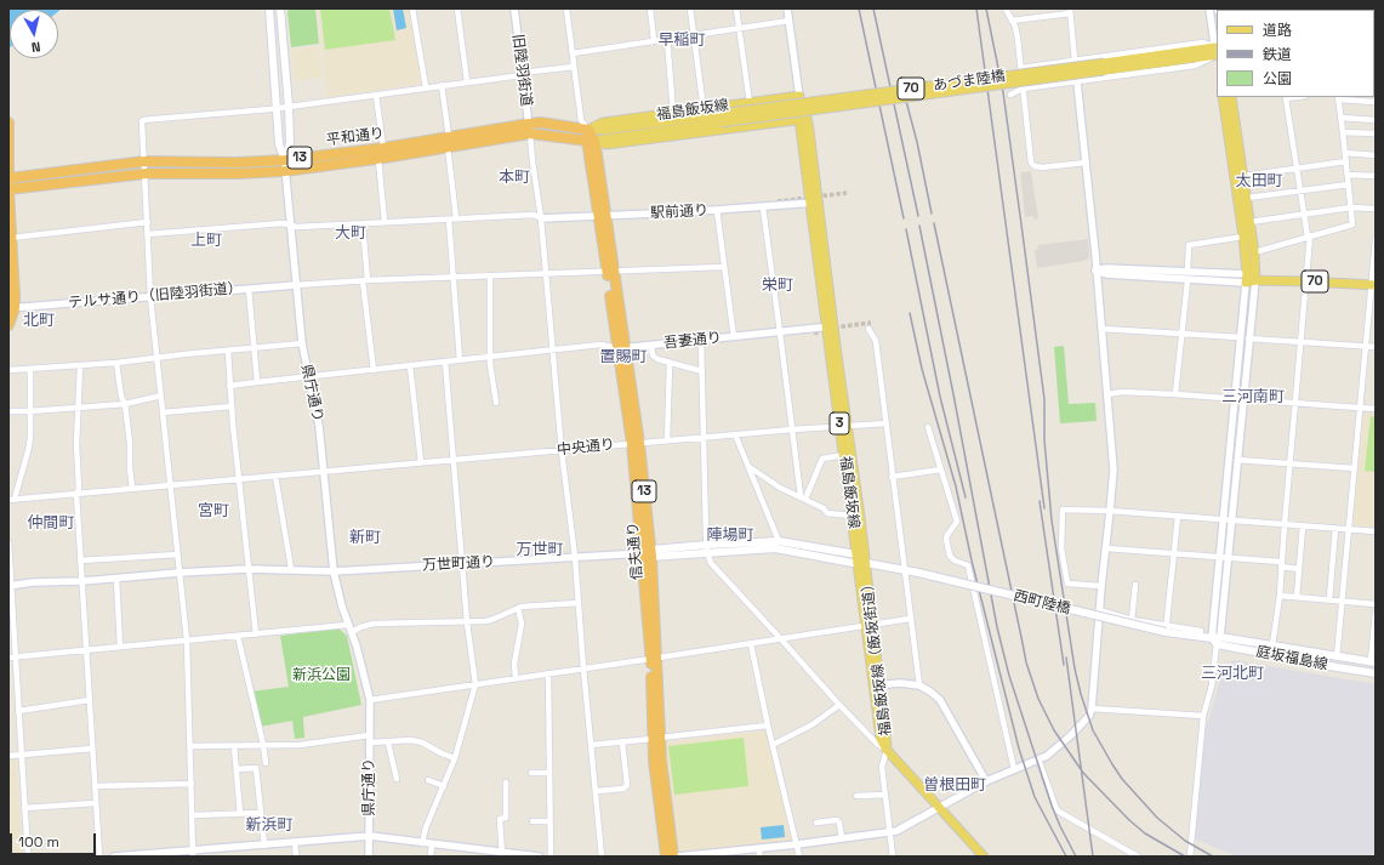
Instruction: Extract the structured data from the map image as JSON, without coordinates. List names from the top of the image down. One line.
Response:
{"streets":{"highway":["平和通り","13","信夫通り"],"main road":["あづま陸橋","70","福島飯坂線","県庁通り","3","西町陸橋","福島飯坂線（飯坂街道）","庭坂福島線"],"street":["旧陸羽街道","駅前通り","テルサ通り（旧陸羽街道）","吾妻通り","中央通り","万世町通り"]},"crossings":[["旧陸羽街道","平和通り"],["あづま陸橋","70"],["70","福島飯坂線"],["70","平和通り"],["70","信夫通り"],["福島飯坂線","平和通り"],["福島飯坂線","駅前通り"],["福島飯坂線","吾妻通り"],["福島飯坂線","中央通り"],["福島飯坂線","信夫通り"],["福島飯坂線","西町陸橋"],["福島飯坂線","福島飯坂線（飯坂街道）"],["平和通り","県庁通り"],["平和通り","信夫通り"],["駅前通り","信夫通り"],["テルサ通り（旧陸羽街道）","県庁通り"],["吾妻通り","県庁通り"],["吾妻通り","信夫通り"],["県庁通り","中央通り"],["県庁通り","万世町通り"],["中央通り","信夫通り"],["信夫通り","万世町通り"],["西町陸橋","福島飯坂線（飯坂街道）"],["西町陸橋","庭坂福島線"]],"districts":["早稲町","本町","太田町","大町","上町","栄町","北町","置賜町","三河南町","宮町","仲間町","陣場町","新町","万世町","三河北町","曽根田町","新浜町"],"parks":["新浜公園"],"legend":["道路","鉄道","公園"],"scale_bar":"100 m","north":"bottom"}
